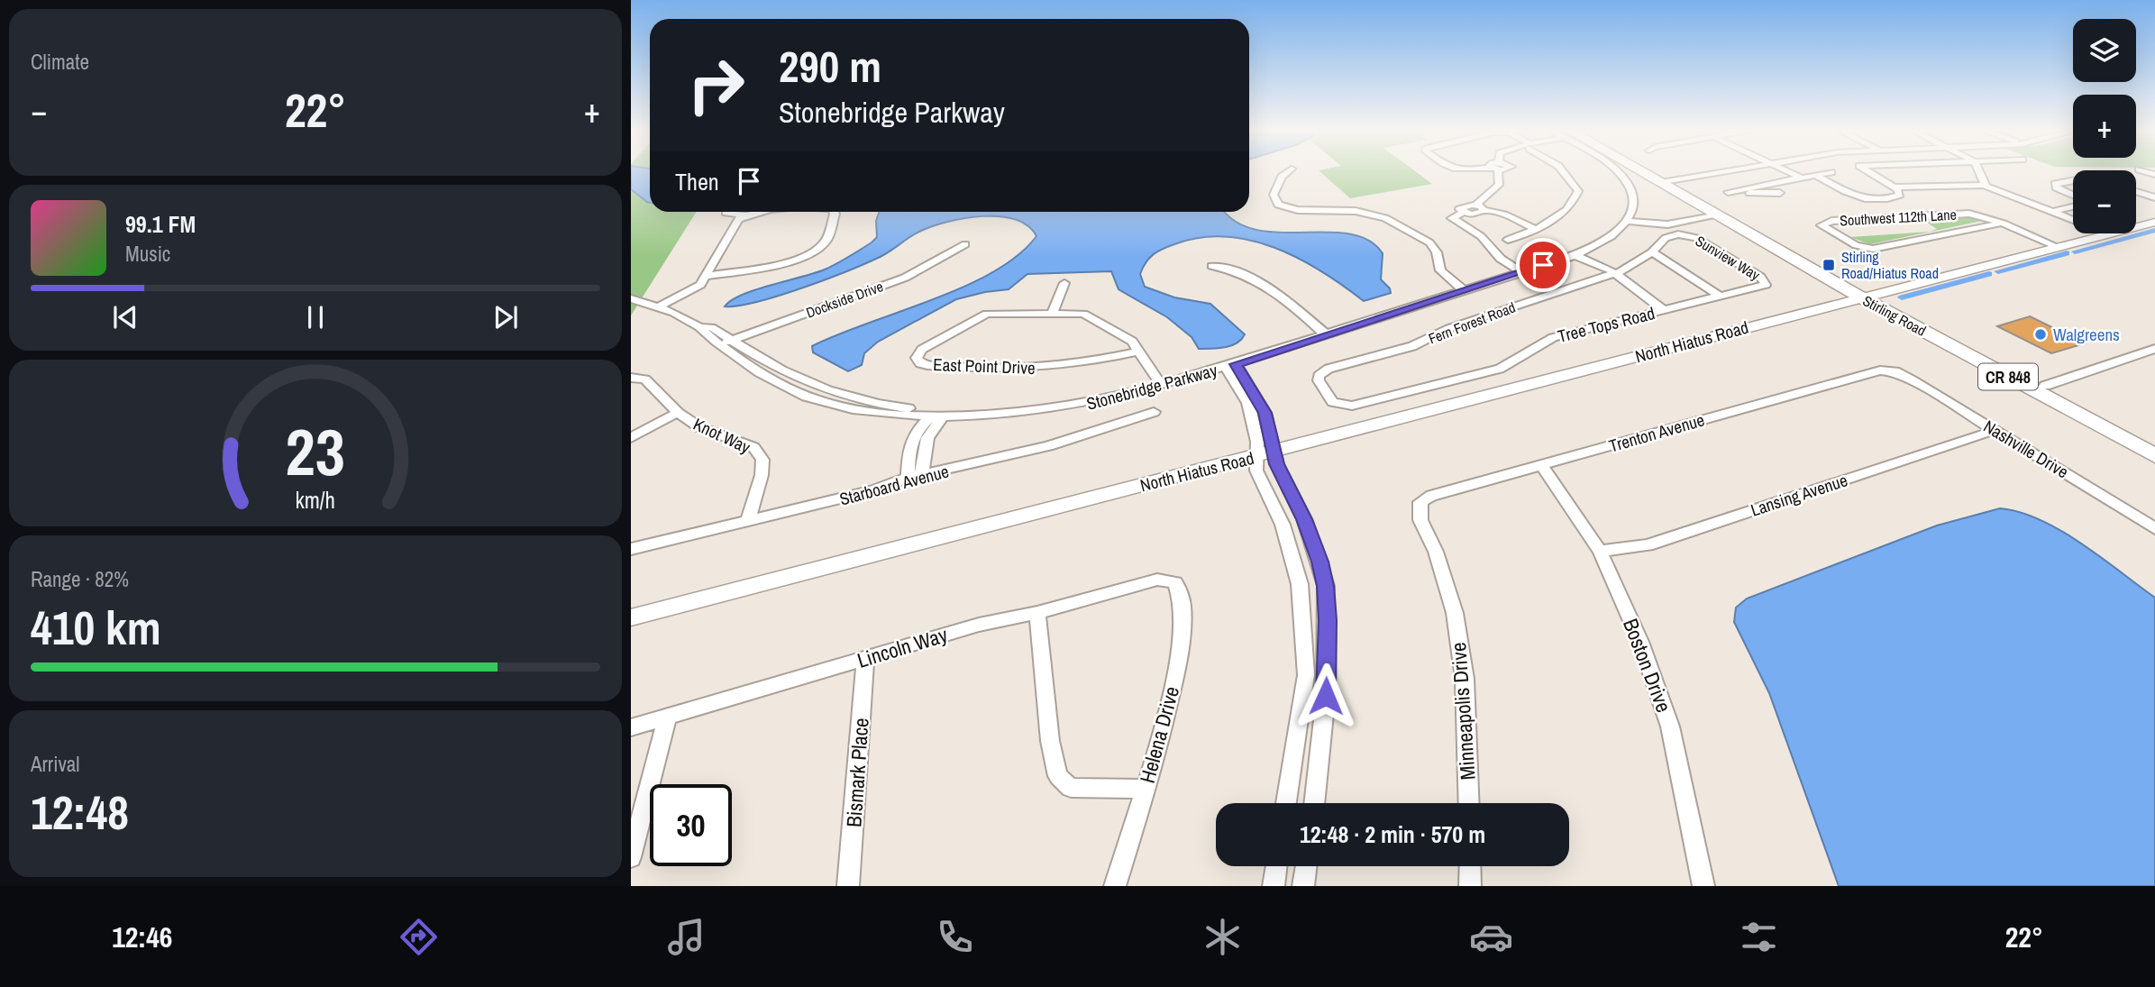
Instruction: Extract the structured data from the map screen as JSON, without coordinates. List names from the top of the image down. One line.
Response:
{"streets":{"main road":["Stirling Road","CR 848"],"street":["Southwest 112th Lane","Sunview Way","Dockside Drive","Fern Forest Road","Tree Tops Road","North Hiatus Road","East Point Drive","Stonebridge Parkway","Trenton Avenue","Knot Way","Nashville Drive","Starboard Avenue","Lansing Avenue","Lincoln Way","Boston Drive","Minneapolis Drive","Helena Drive","Bismark Place"]},"crossings":[["Sunview Way","Fern Forest Road"],["Sunview Way","Tree Tops Road"],["Dockside Drive","Stonebridge Parkway"],["Stirling Road","North Hiatus Road"],["Fern Forest Road","Tree Tops Road"],["Trenton Avenue","Nashville Drive"],["Trenton Avenue","Boston Drive"],["Trenton Avenue","Minneapolis Drive"],["Knot Way","Starboard Avenue"],["Nashville Drive","Lansing Avenue"],["Lansing Avenue","Boston Drive"],["Lincoln Way","Helena Drive"],["Lincoln Way","Bismark Place"]],"places":{"transit":["Stirling Road/Hiatus Road"],"other":["Walgreens"]},"page":{"tile":["Climate",["Range · 82%","410 km"],["Arrival","12:48"]],"map_buttons":["+","−"],"turn":["290 m","Stonebridge Parkway"],"heat":["−","22°","+"],"then":"Then","song":["99.1 FM","Music"],"limit":"30","trip":"12:48 · 2 min · 570 m","tabs":["12:46","22°"],"gauge":["23","km/h"]}}
